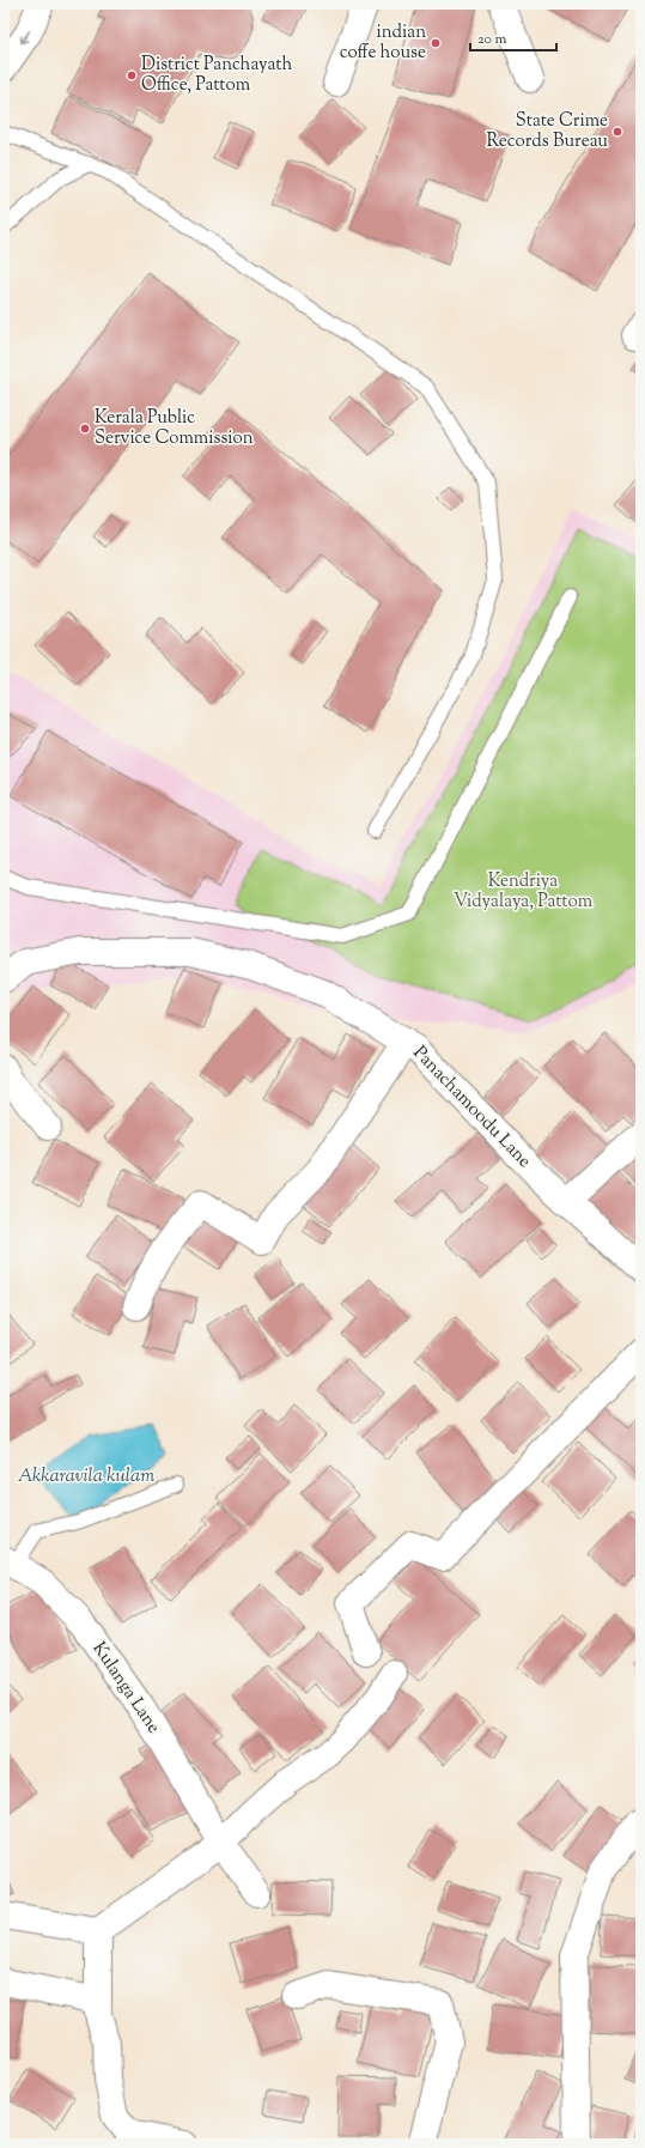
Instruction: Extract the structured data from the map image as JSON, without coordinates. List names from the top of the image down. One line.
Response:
{"streets":{"street":["Panachamoodu Lane","Kulanga Lane"]},"water":["Akkaravila kulam"],"parks":["Kendriya Vidyalaya, Pattom"],"places":["indian coffe house","District Panchayath Office, Pattom","State Crime Records Bureau","Kerala Public Service Commission"],"scale_bar":"20 m"}
